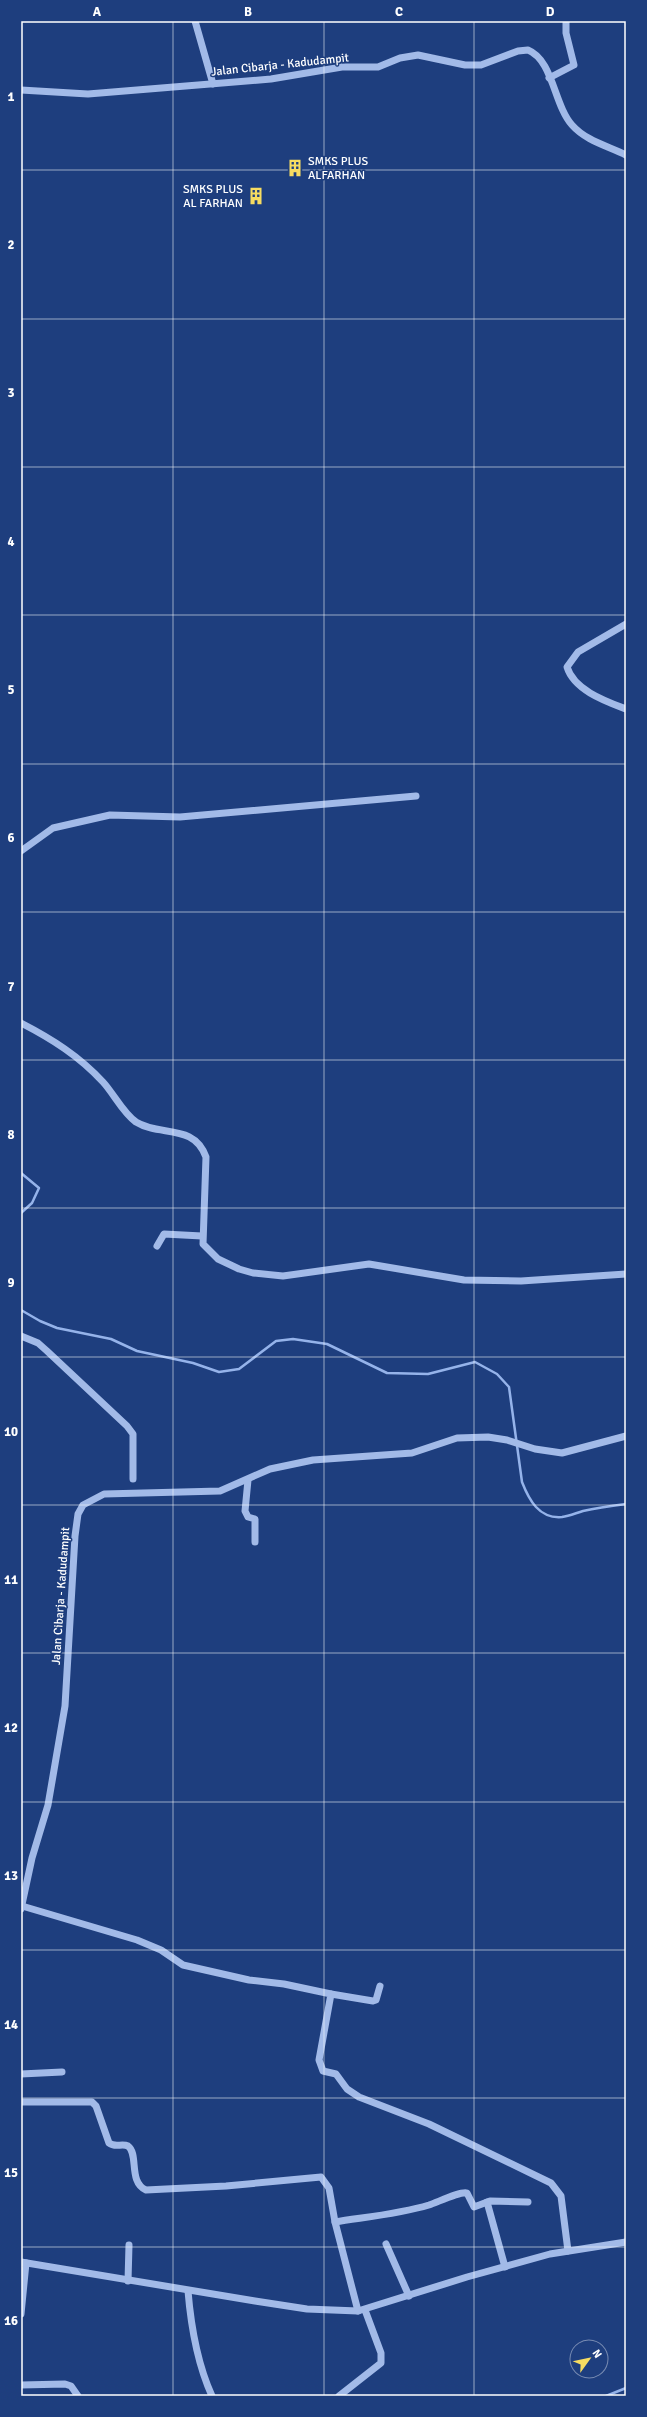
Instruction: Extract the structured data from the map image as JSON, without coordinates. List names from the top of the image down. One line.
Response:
{"streets":{"street":["Jalan Cibarja - Kadudampit"]},"places":{"building":["SMKS PLUS ALFARHAN","SMKS PLUS AL FARHAN"]},"north":"top right","grid":{"columns":["A","B","C","D"],"rows":["1","2","3","4","5","6","7","8","9","10","11","12","13","14","15","16"]}}
